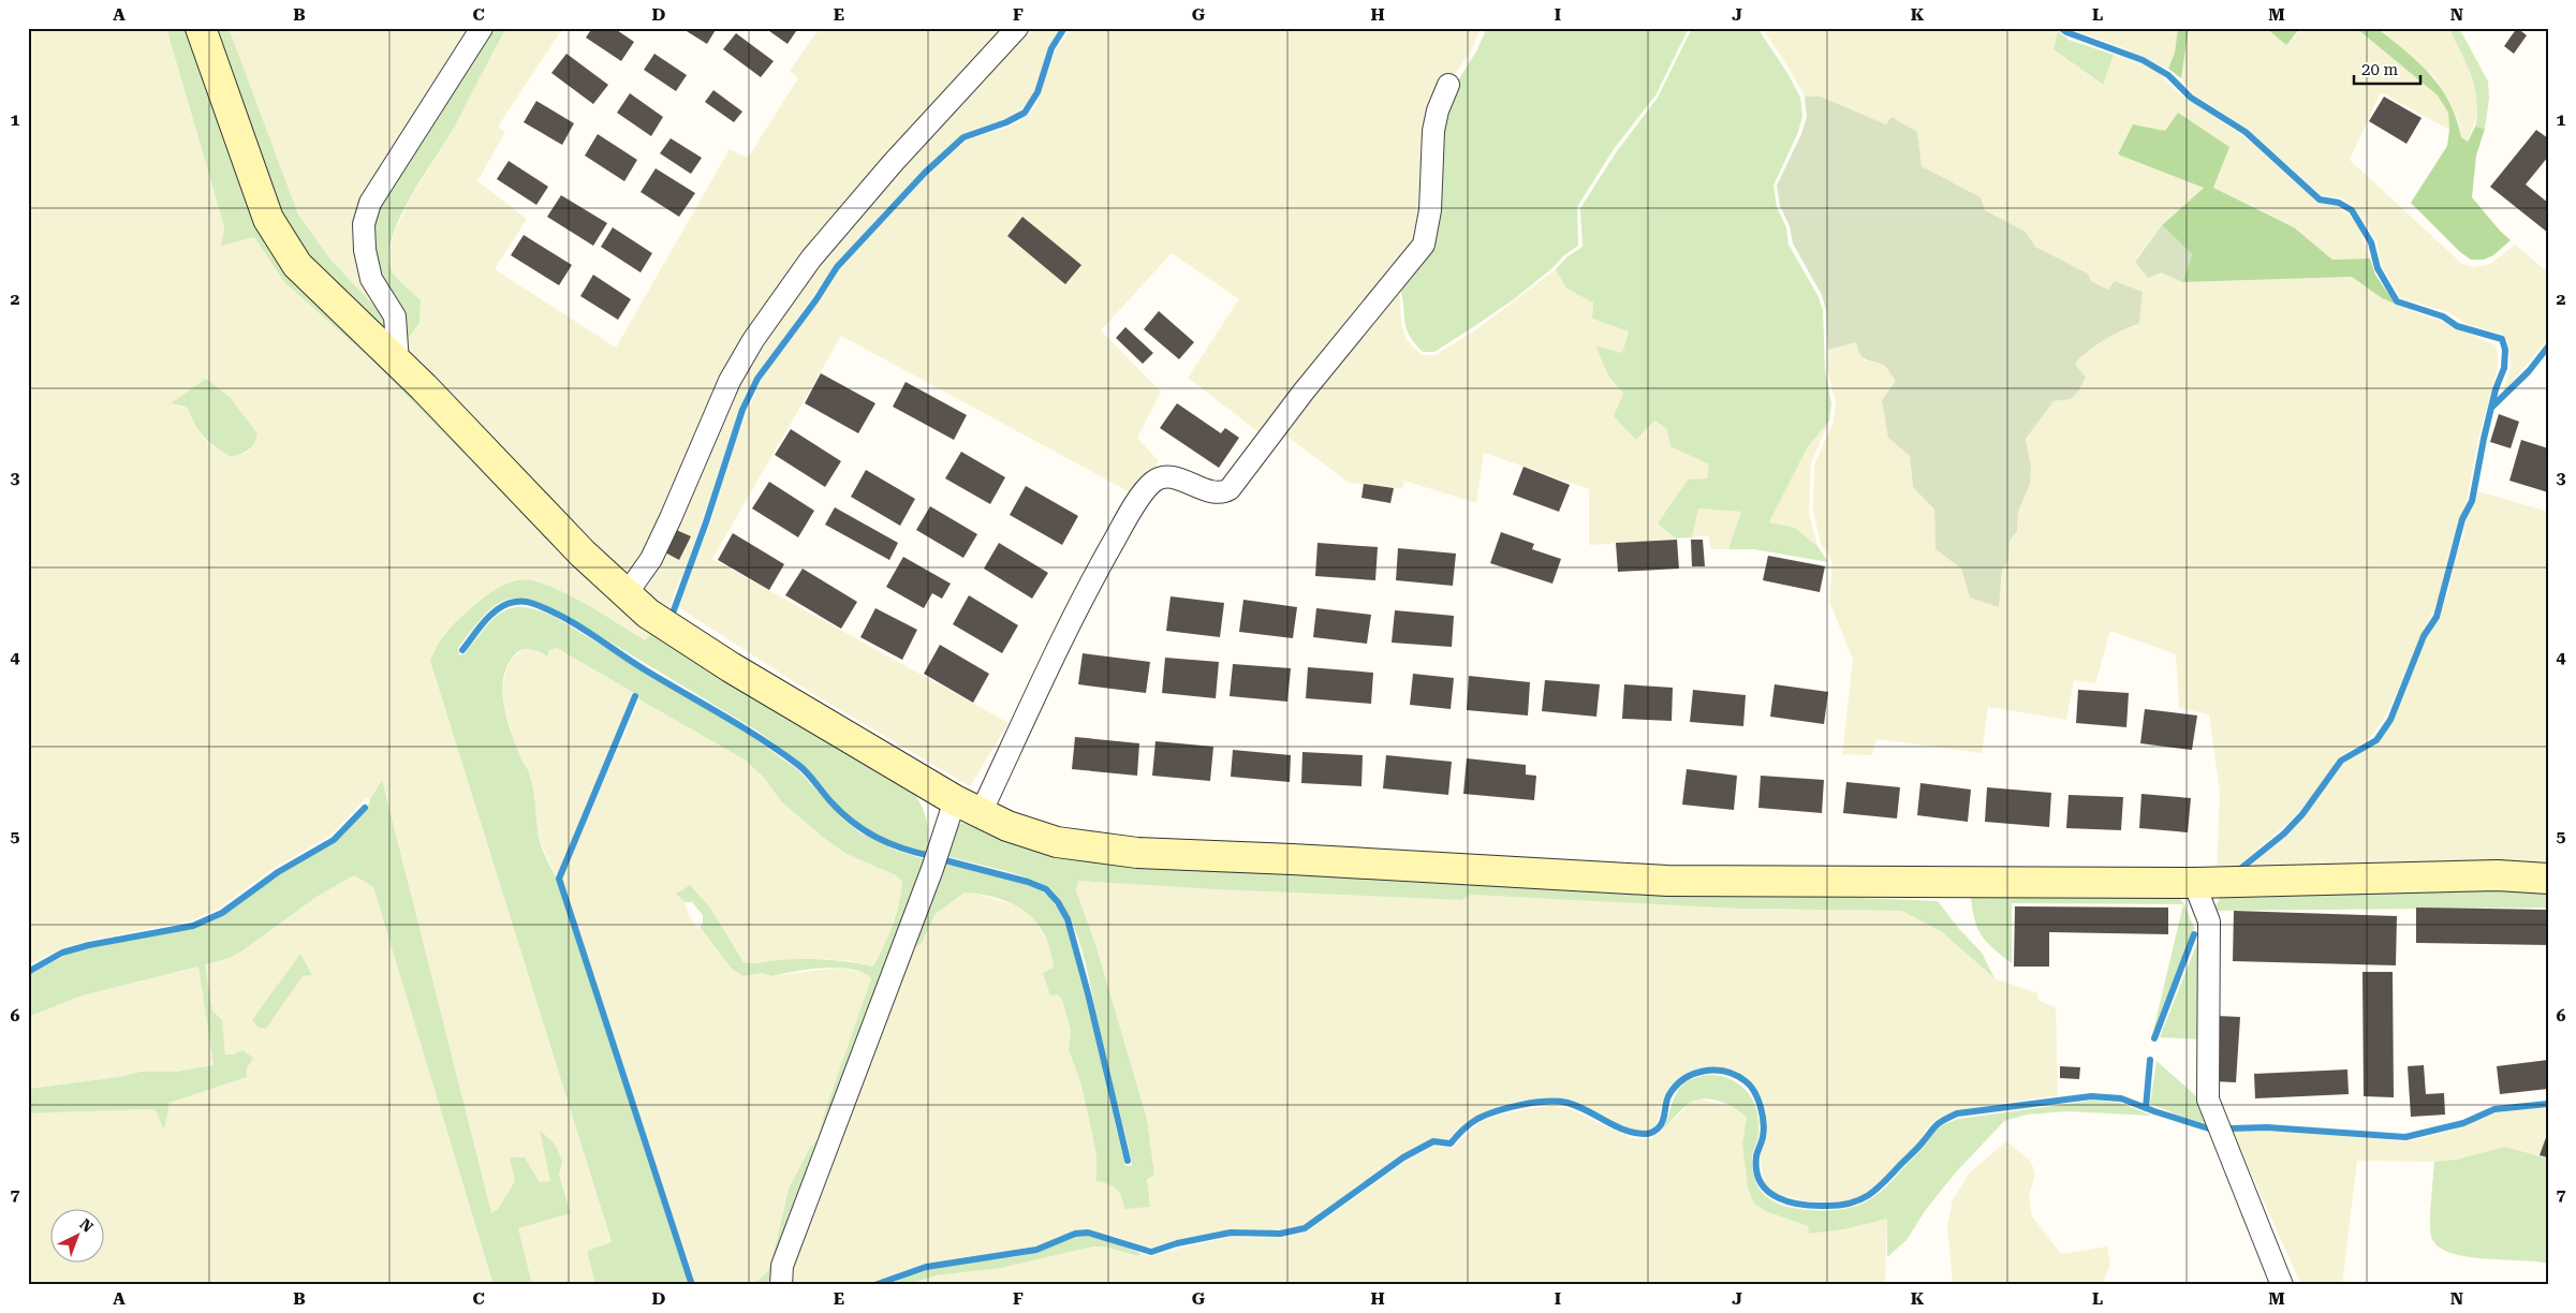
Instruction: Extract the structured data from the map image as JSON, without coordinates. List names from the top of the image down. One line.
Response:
{"scale_bar":"20 m","north":"top right","grid":{"columns":["A","B","C","D","E","F","G","H","I","J","K","L","M","N"],"rows":["1","2","3","4","5","6","7"]}}
